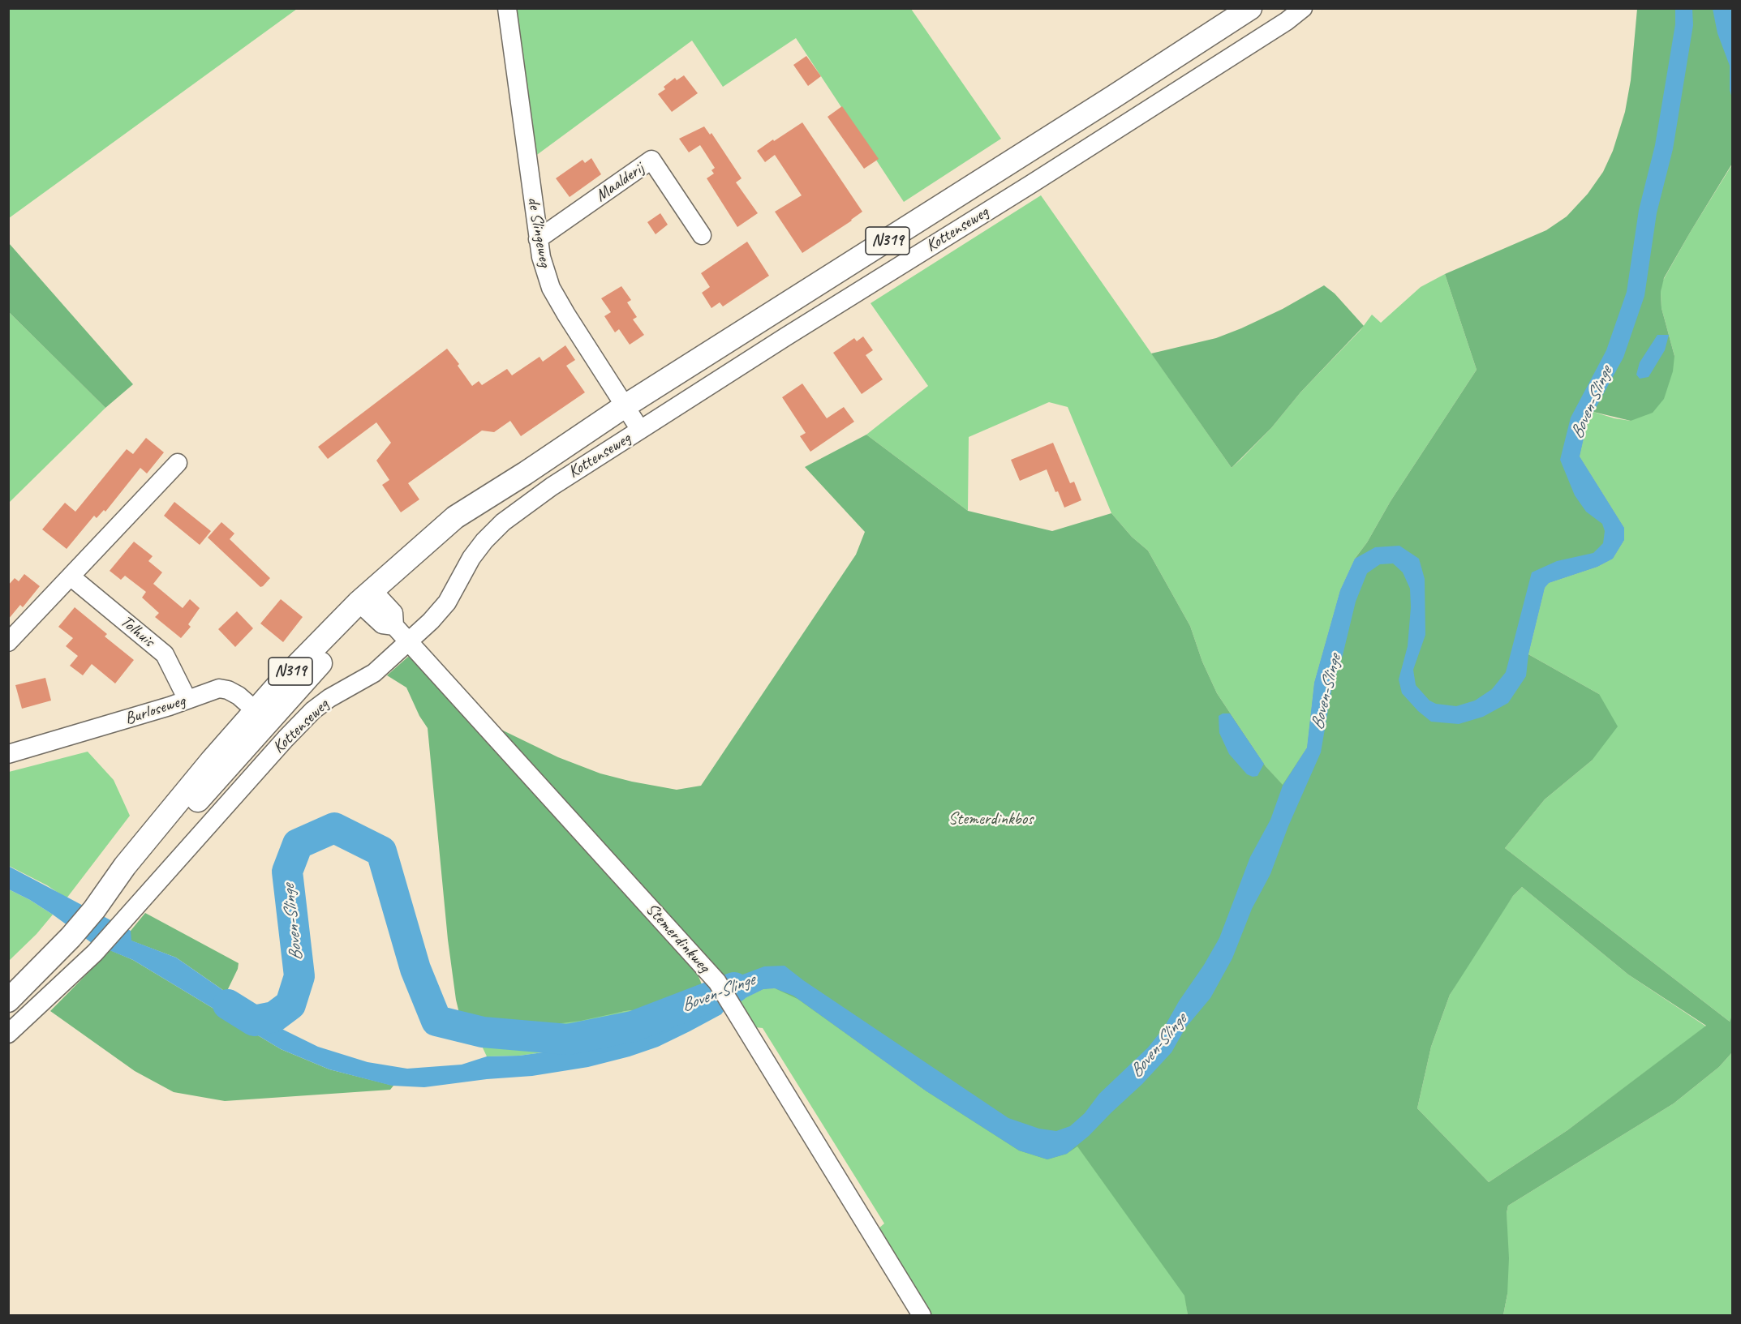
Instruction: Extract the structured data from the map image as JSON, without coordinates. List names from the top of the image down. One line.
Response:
{"streets":{"main road":["Kottenseweg","N319"],"street":["Maalderij","de Slingeweg","Tolhuis","Burloseweg","Stemerdinkweg"]},"crossings":[["Maalderij","de Slingeweg"],["Kottenseweg","de Slingeweg"],["Kottenseweg","Burloseweg"],["Kottenseweg","Stemerdinkweg"],["Tolhuis","Burloseweg"]],"water":["Boven-Slinge"],"parks":["Stemerdinkbos"]}
